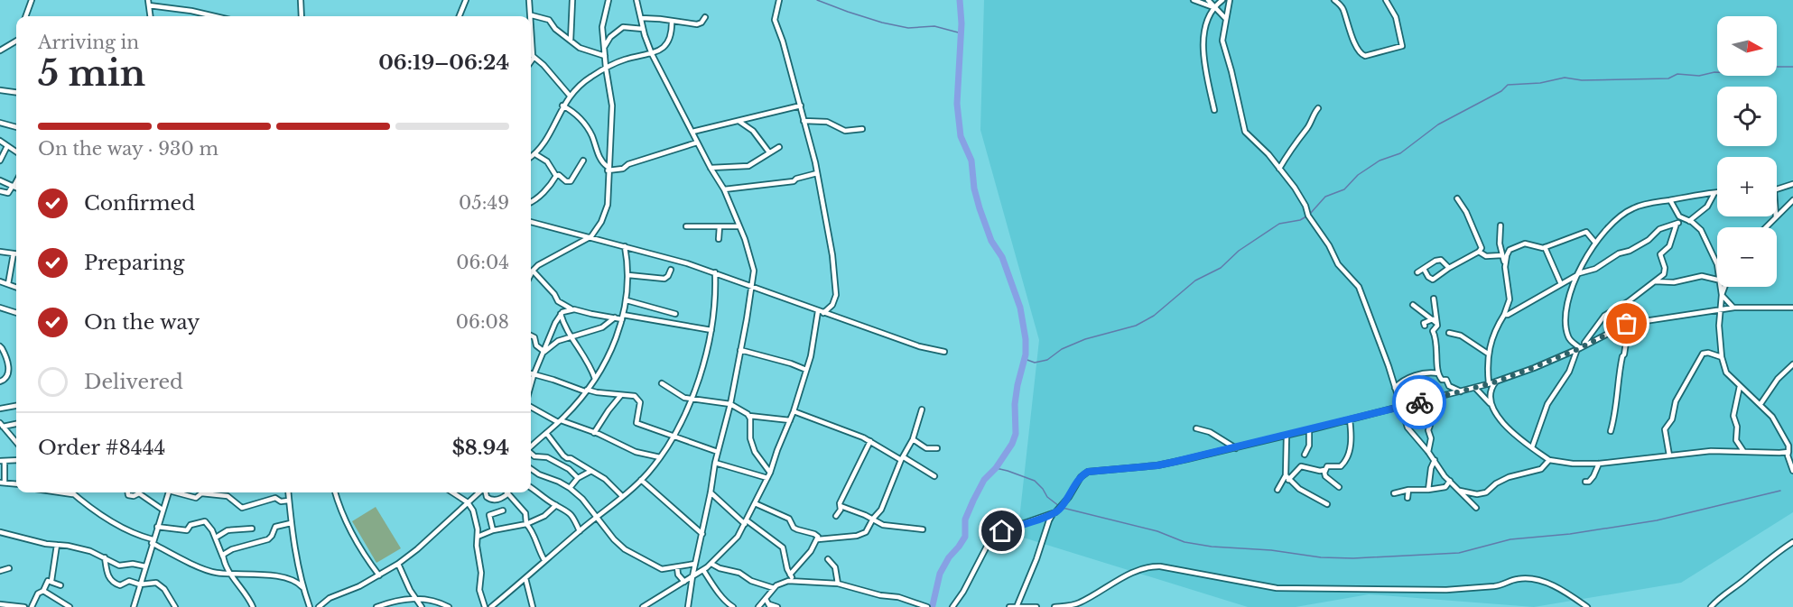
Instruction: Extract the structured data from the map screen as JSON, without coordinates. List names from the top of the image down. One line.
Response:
{"north":"right","page":{"map_buttons":["+","−"],"heading":["5 min","Arriving in","06:19–06:24"],"panel":["Order #8444","$8.94"],"bar":"On the way · 930 m","list":[["Confirmed","05:49"],["Preparing","06:04"],["On the way","06:08"],"Delivered"]}}
